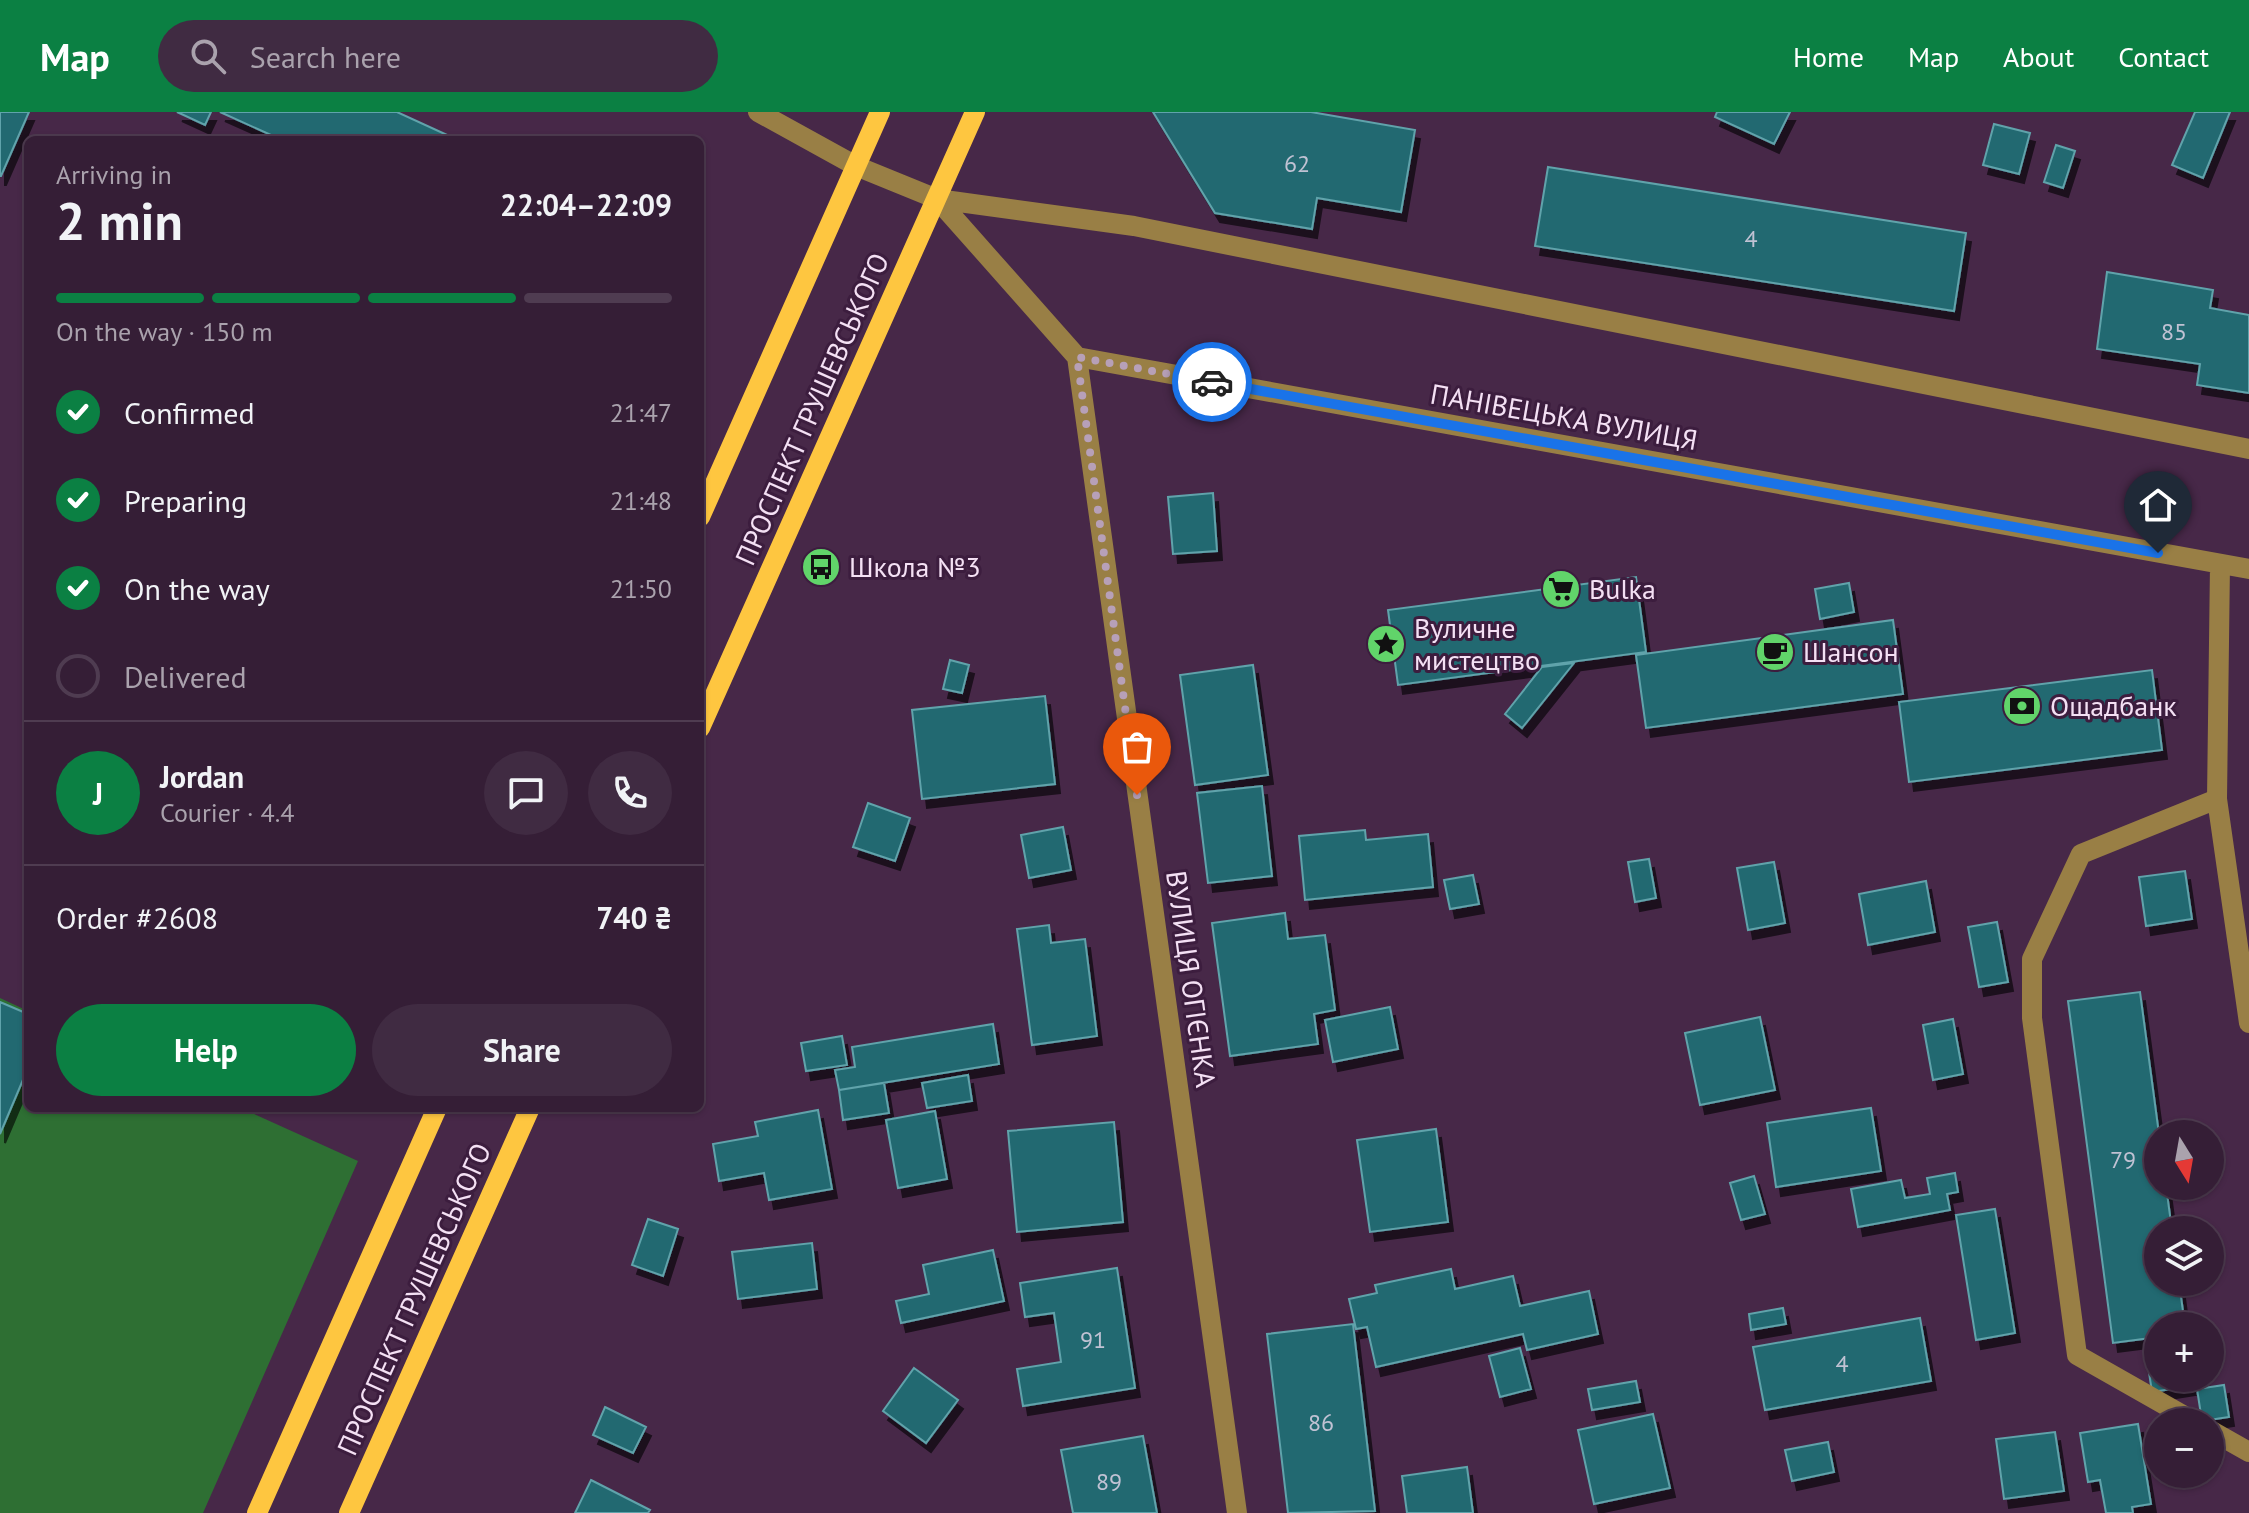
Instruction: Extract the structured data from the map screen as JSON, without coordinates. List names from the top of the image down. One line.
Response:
{"streets":{"main road":["ПРОСПЕКТ ГРУШЕВСЬКОГО"],"street":["ПАНІВЕЦЬКА ВУЛИЦЯ","ВУЛИЦЯ ОГІЄНКА"]},"crossings":[["ПАНІВЕЦЬКА ВУЛИЦЯ","ВУЛИЦЯ ОГІЄНКА"]],"places":{"bus stop":["Школа №3"],"supermarket":["Bulka"],"place":["Вуличне мистецтво"],"cafe":["Шансон"],"bank":["Ощадбанк"]},"house_numbers":["62","4","85","79","91","4","86","89"],"north":"bottom","page":{"header":"Map","search":"Search here","nav":["Home","Map","About","Contact"],"heading":["2 min","Arriving in","22:04–22:09"],"panel":["Jordan","Courier · 4.4","Order #2608","740 ₴"],"bar":"On the way · 150 m","list":[["Confirmed","21:47"],["Preparing","21:48"],["On the way","21:50"],"Delivered"],"round":"J","buttons":["Help","Share"],"map_buttons":["+","−"]}}
